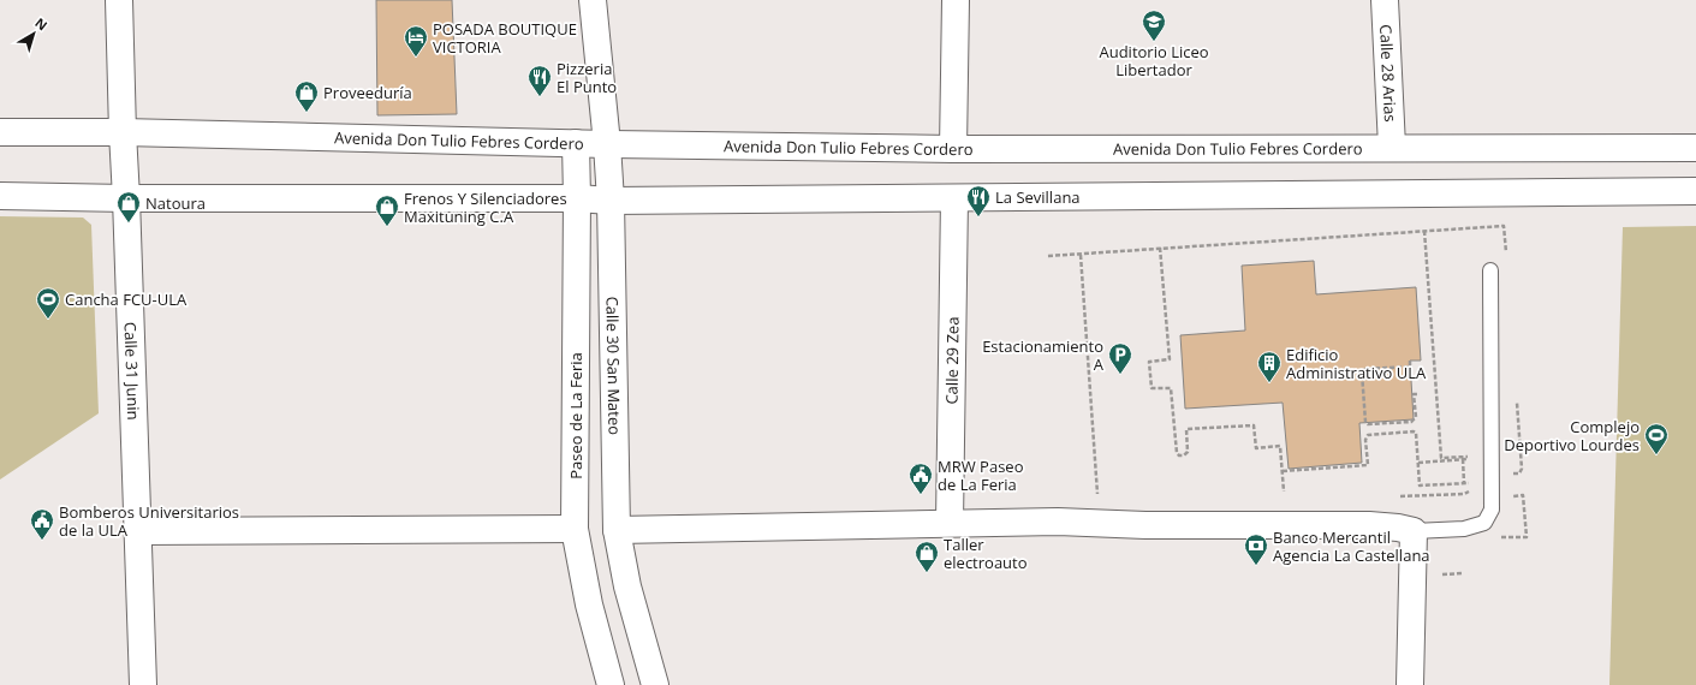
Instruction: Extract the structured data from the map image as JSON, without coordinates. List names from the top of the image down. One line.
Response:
{"streets":{"street":["Calle 28 Arias","Avenida Don Tulio Febres Cordero","Calle 29 Zea","Calle 30 San Mateo","Calle 31 Junin","Paseo de La Feria"]},"crossings":[["Calle 28 Arias","Avenida Don Tulio Febres Cordero"],["Avenida Don Tulio Febres Cordero","Calle 30 San Mateo"],["Avenida Don Tulio Febres Cordero","Calle 31 Junin"],["Avenida Don Tulio Febres Cordero","Paseo de La Feria"]],"places":{"school or university":["Auditorio Liceo Libertador"],"hotel":["POSADA BOUTIQUE VICTORIA"],"restaurant":["Pizzeria El Punto","La Sevillana"],"shop":["Proveeduría","Natoura","Frenos Y Silenciadores Maxituning C.A","Taller electroauto"],"sports":["Cancha FCU-ULA","Complejo Deportivo Lourdes"],"parking":["Estacionamiento A"],"building":["Edificio Administrativo ULA"],"public building":["MRW Paseo de La Feria","Bomberos Universitarios de la ULA"],"bank":["Banco Mercantil Agencia La Castellana"]},"north":"top right"}
